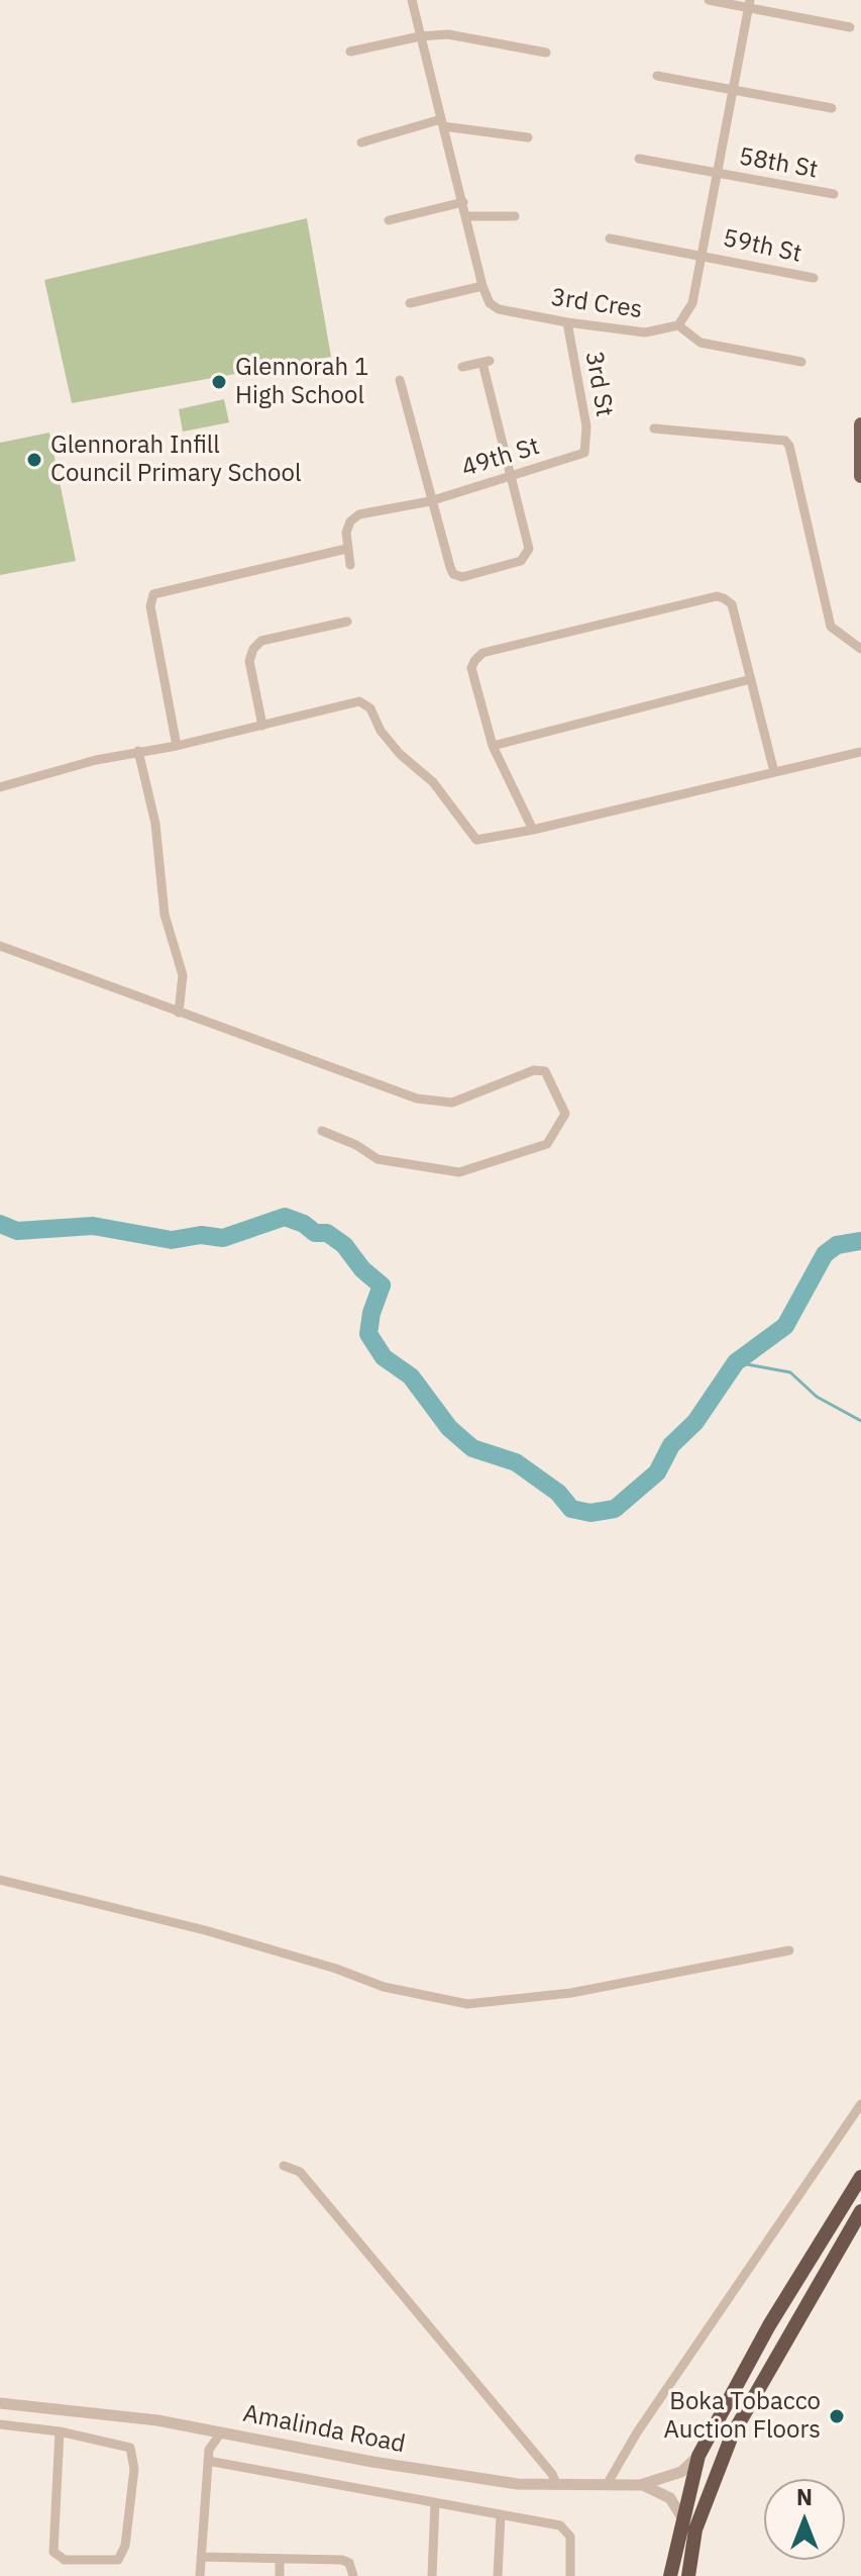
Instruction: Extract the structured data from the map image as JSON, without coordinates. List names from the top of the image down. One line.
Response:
{"streets":{"street":["58th St","59th St","3rd Cres","3rd St","49th St","Amalinda Road"]},"crossings":[["3rd Cres","3rd St"],["3rd St","49th St"]],"places":["Glennorah 1 High School","Glennorah Infill Council Primary School","Boka Tobacco Auction Floors"],"north":"top"}
